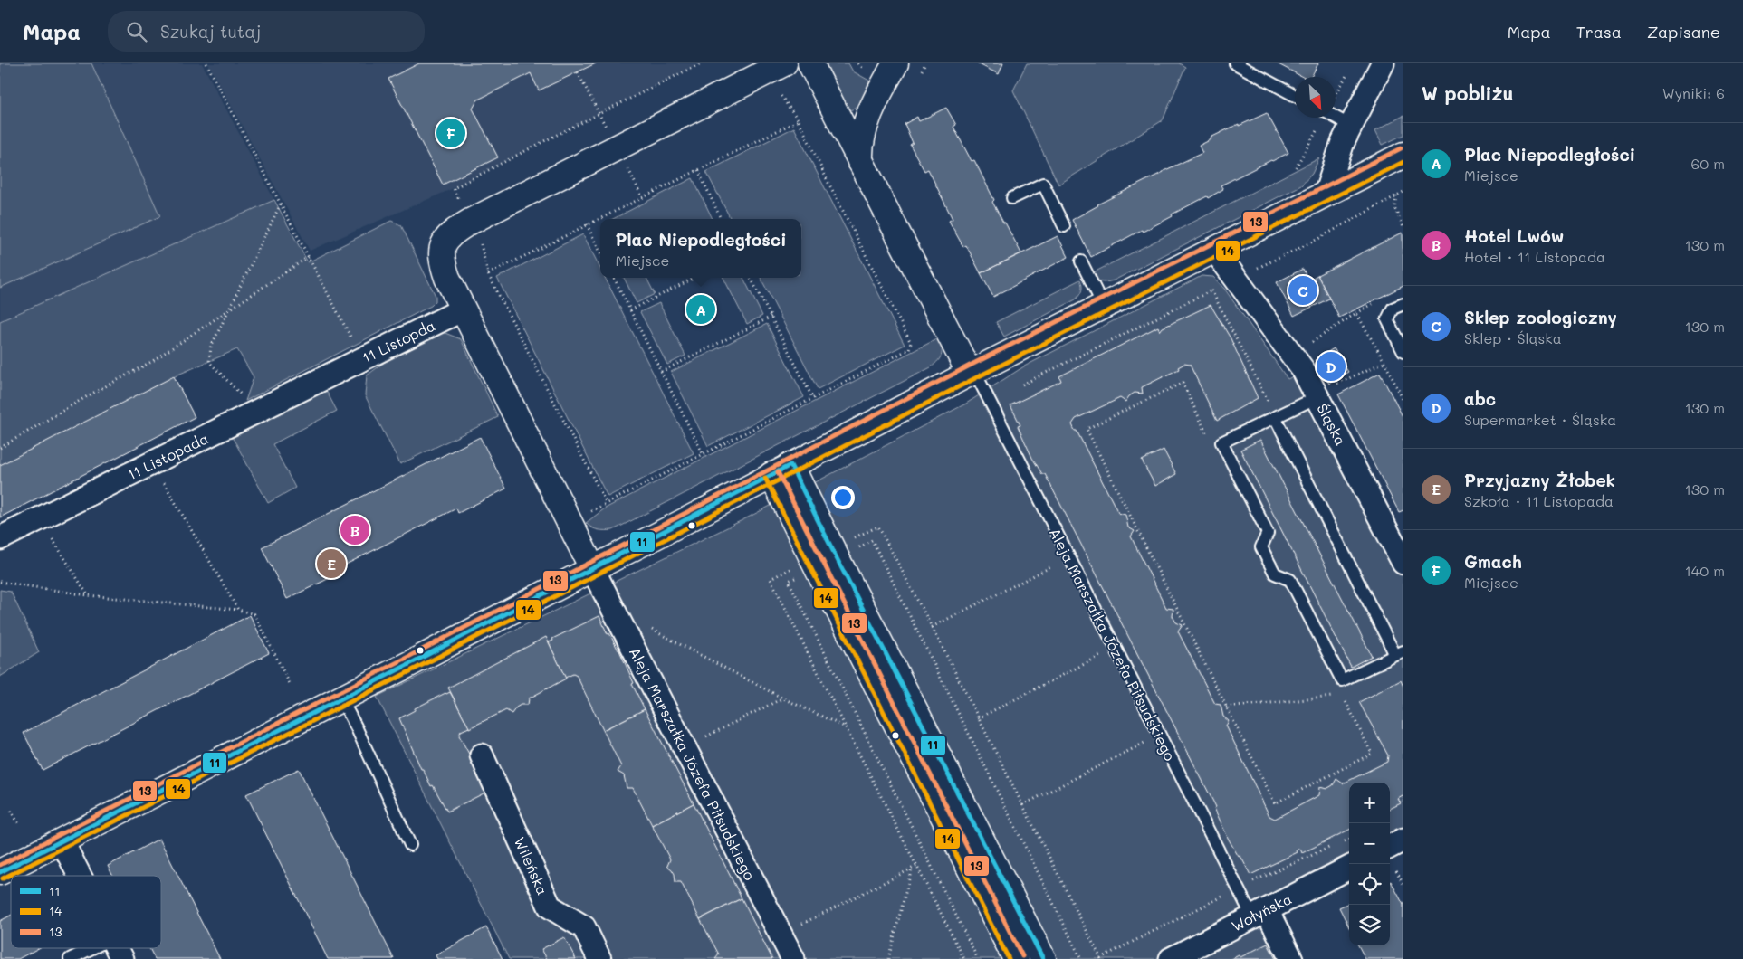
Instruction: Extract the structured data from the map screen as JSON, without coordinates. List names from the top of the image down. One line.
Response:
{"streets":{"street":["11 Listopda","Śląska","11 Listopada","Aleja Marszałka Józefa Piłsudskiego","Wileńska","Wołyńska"]},"crossings":[["11 Listopda","11 Listopada"],["Aleja Marszałka Józefa Piłsudskiego","Wołyńska"]],"lines":["transit line 13","transit line 14","transit line 11"],"legend":["11","14","13"],"north":"bottom right","page":{"header":"Mapa","search":"Szukaj tutaj","nav":["Mapa","Trasa","Zapisane"],"heading":["W pobliżu","Wyniki: 6"],"pins":["F","C","A","D","B","E"],"list":[{"mark":"A","name":"Plac Niepodległości","note":"Miejsce","value":"60 m"},{"mark":"B","name":"Hotel Lwów","note":"Hotel · 11 Listopada","value":"130 m"},{"mark":"C","name":"Sklep zoologiczny","note":"Sklep · Śląska","value":"130 m"},{"mark":"D","name":"abc","note":"Supermarket · Śląska","value":"130 m"},{"mark":"E","name":"Przyjazny Żłobek","note":"Szkoła · 11 Listopada","value":"130 m"},{"mark":"F","name":"Gmach","note":"Miejsce","value":"140 m"}],"popup":["Plac Niepodległości","Miejsce"],"map_buttons":["+","−"]}}
